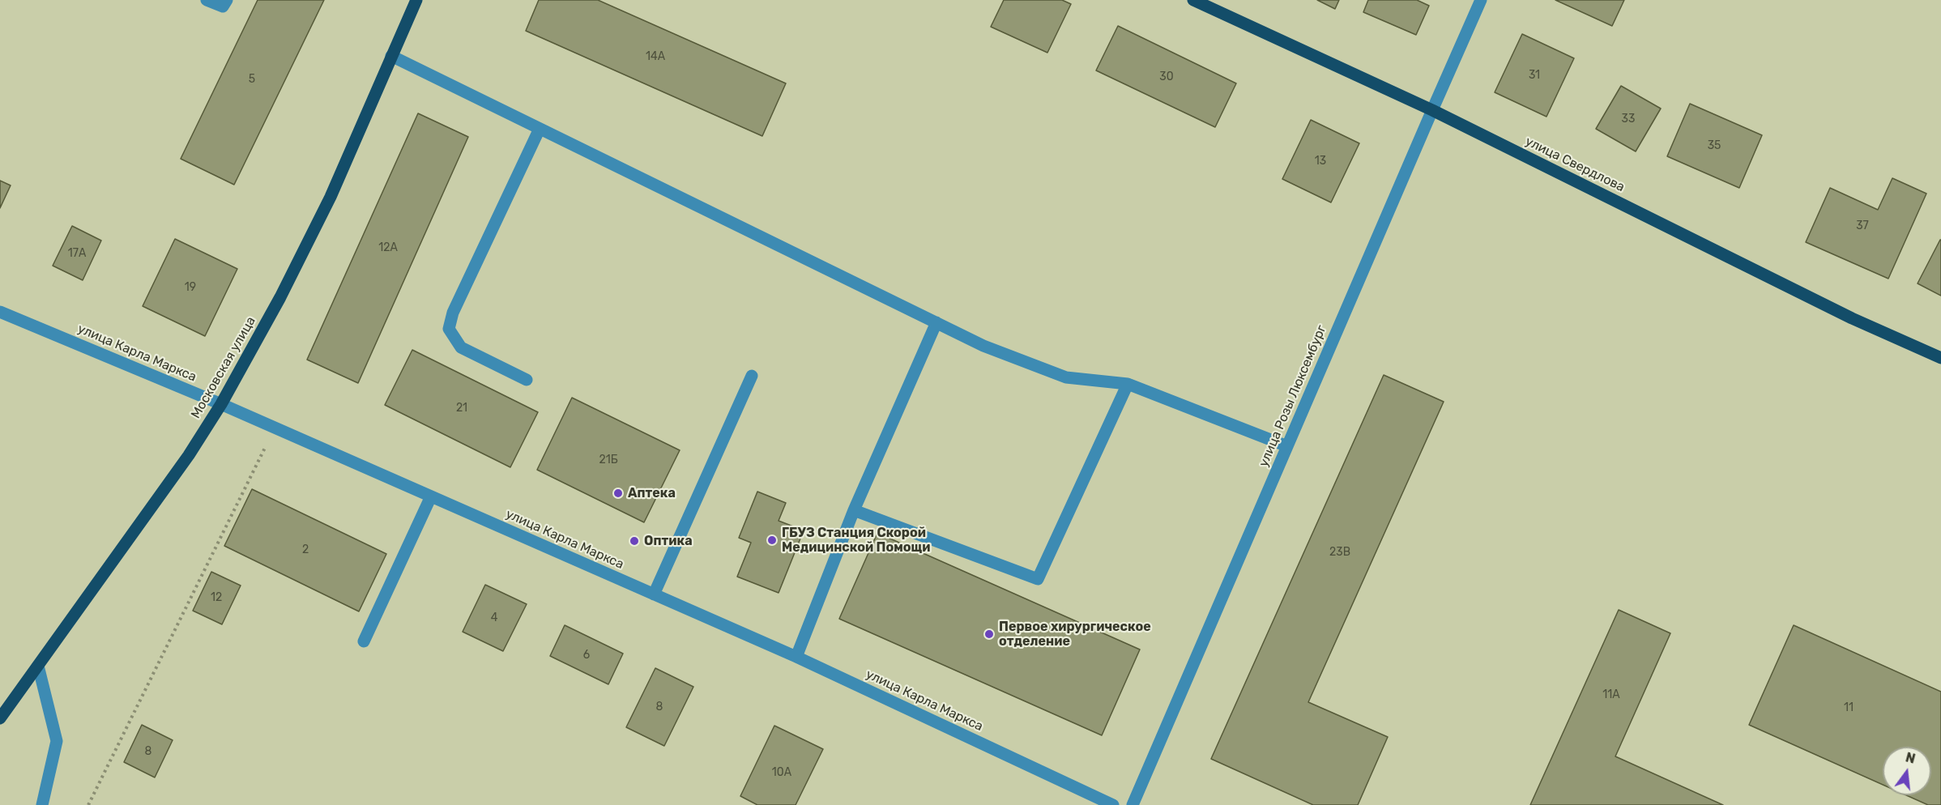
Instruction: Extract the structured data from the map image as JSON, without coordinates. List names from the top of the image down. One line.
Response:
{"streets":{"main road":["улица Свердлова","Московская улица"],"street":["улица Карла Маркса","улица Розы Люксембург"]},"crossings":[["улица Свердлова","улица Розы Люксембург"],["улица Карла Маркса","Московская улица"]],"places":["Аптека","ГБУЗ Станция Скорой Медицинской Помощи","Оптика","Первое хирургическое отделение"],"house_numbers":["14А","31","30","5","33","35","13","37","12А","17А","19","21","21Б","2","23В","12","4","6","11А","8","11","8","10А"],"north":"top"}
